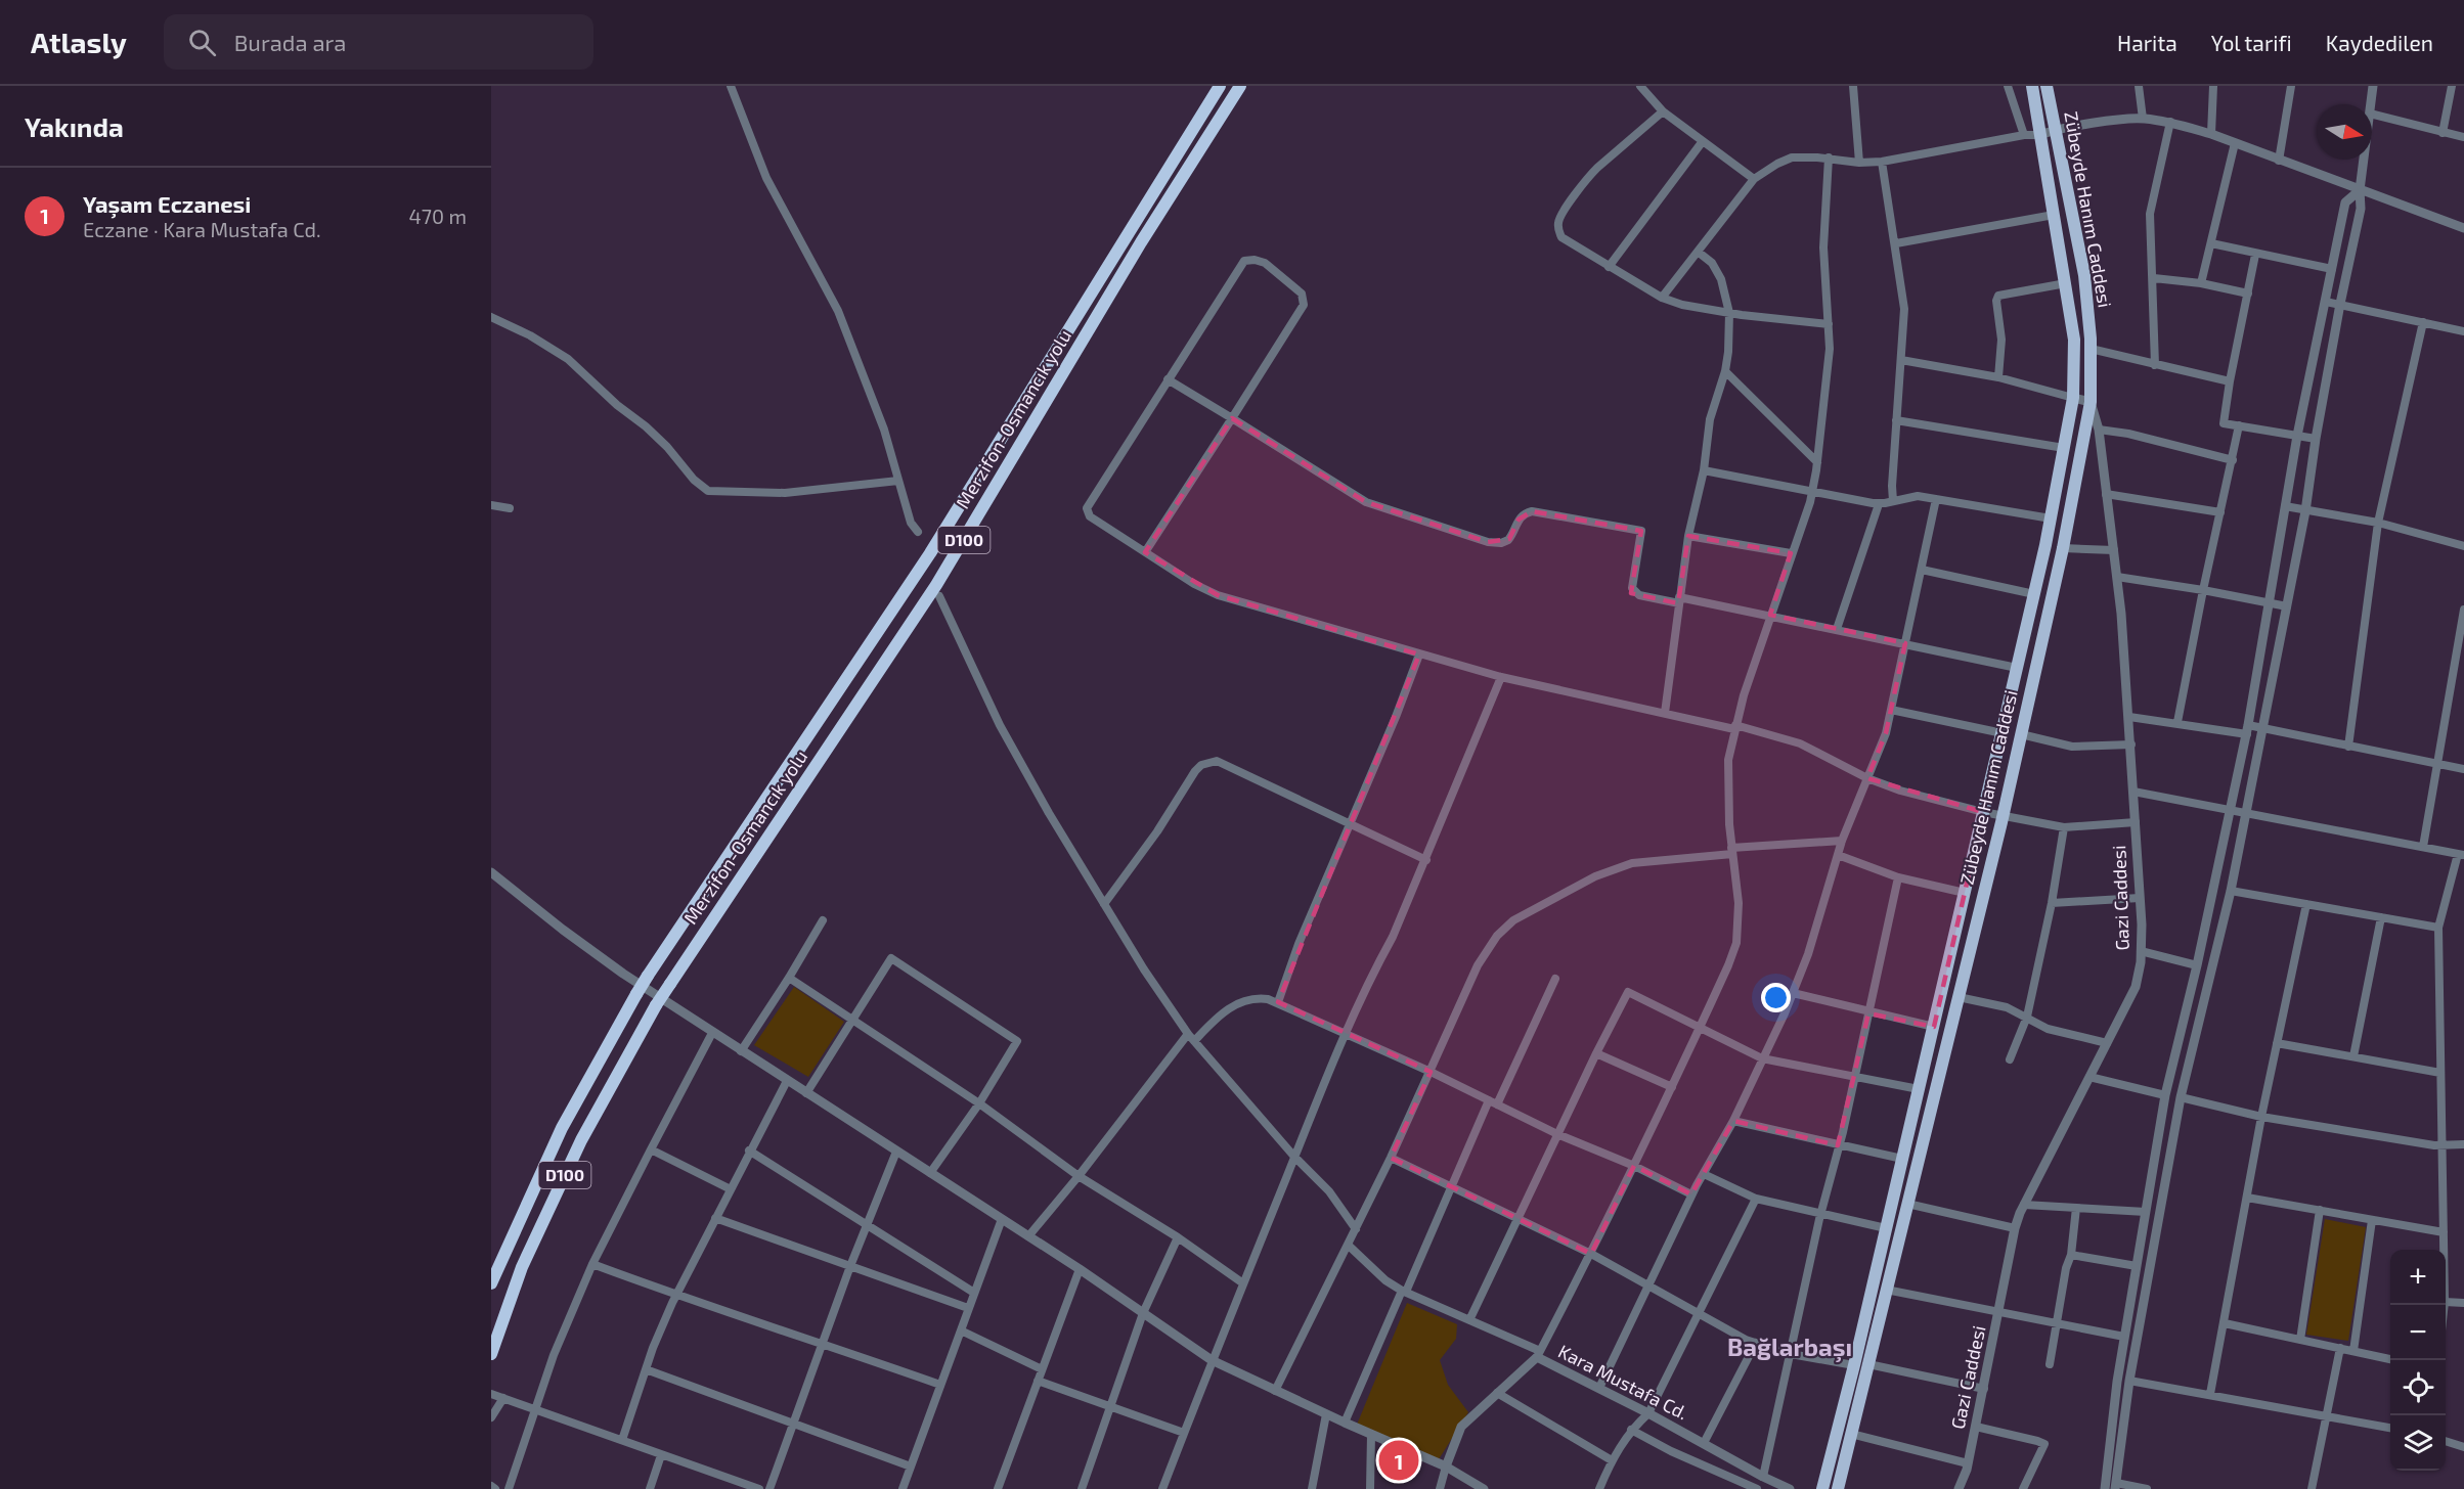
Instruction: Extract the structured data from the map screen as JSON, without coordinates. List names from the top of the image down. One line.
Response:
{"streets":{"highway":["Merzifon-Osmancık yolu","D100"],"main road":["Zübeyde Hanım Caddesi"],"street":["Gazi Caddesi","Kara Mustafa Cd."]},"crossings":[["Zübeyde Hanım Caddesi","Gazi Caddesi"]],"districts":["Bağlarbaşı"],"north":"right","page":{"header":"Atlasly","search":"Burada ara","nav":["Harita","Yol tarifi","Kaydedilen"],"heading":"Yakında","list":[{"mark":"1","name":"Yaşam Eczanesi","note":"Eczane · Kara Mustafa Cd.","value":"470 m"}],"map_buttons":["+","−"],"pins":"1"}}
